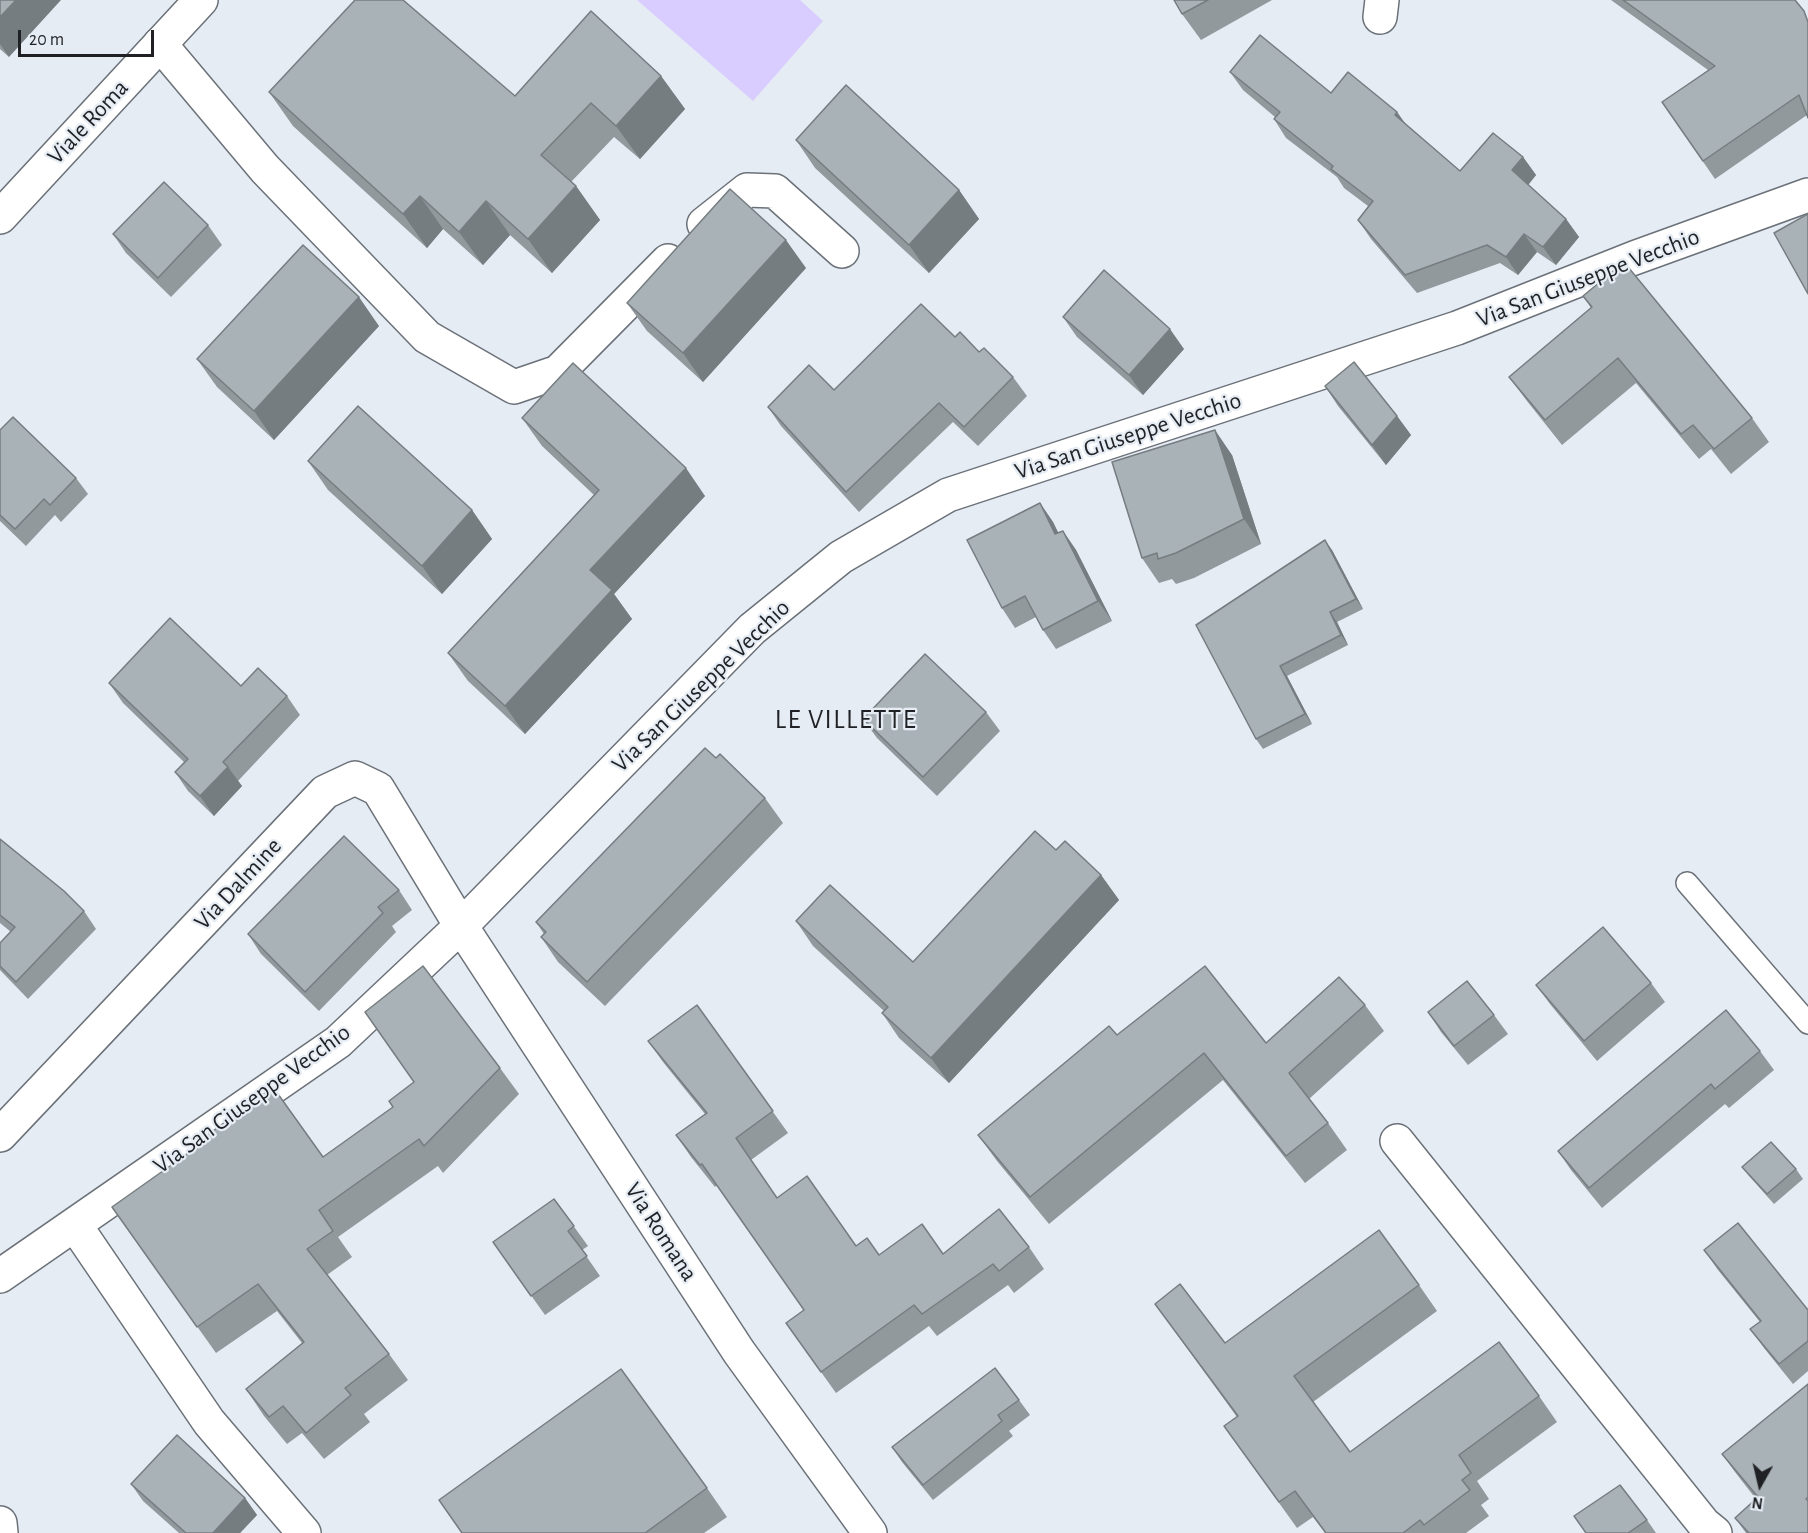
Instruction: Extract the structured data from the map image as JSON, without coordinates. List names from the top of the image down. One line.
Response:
{"streets":{"street":["Viale Roma","Via San Giuseppe Vecchio","Via Dalmine","Via Romana"]},"crossings":[["Via San Giuseppe Vecchio","Via Dalmine"],["Via San Giuseppe Vecchio","Via Romana"],["Via Dalmine","Via Romana"]],"districts":["LE VILLETTE"],"scale_bar":"20 m","north":"bottom"}
